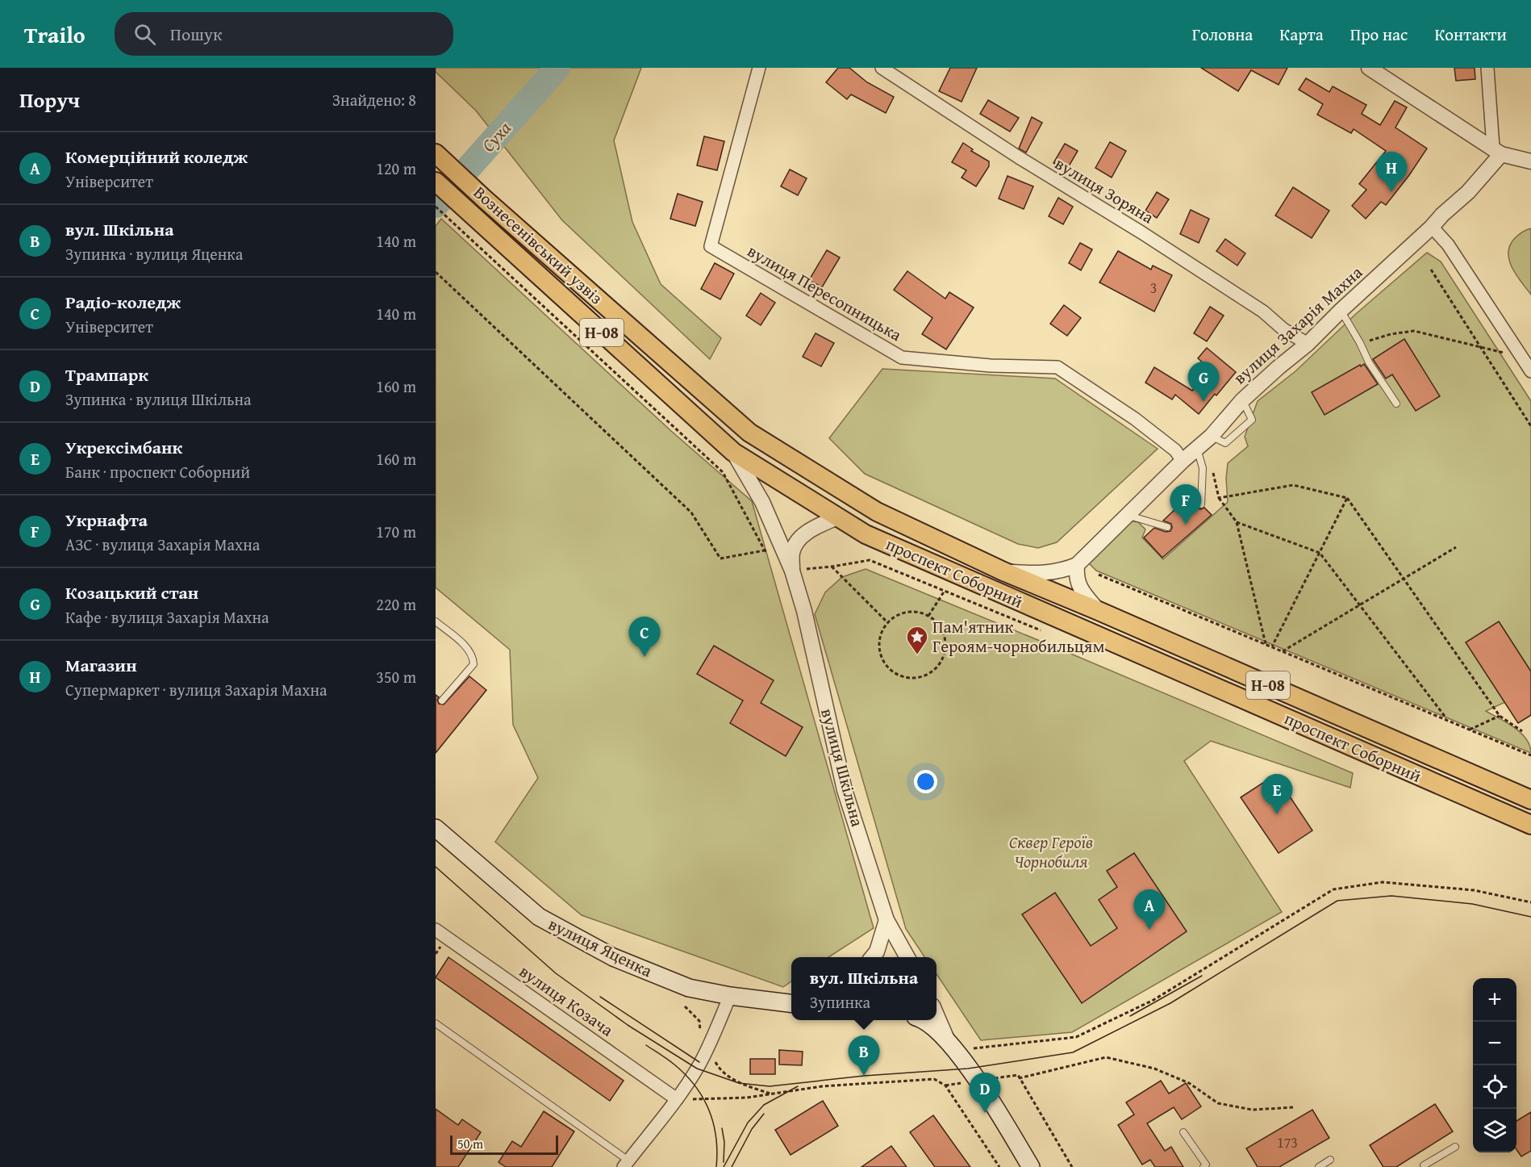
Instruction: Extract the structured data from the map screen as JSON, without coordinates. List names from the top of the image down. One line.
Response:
{"streets":{"main road":["Вознесенівський узвіз","Н-08","проспект Соборний","вулиця Яценка"],"street":["вулиця Зоряна","вулиця Пересопницька","вулиця Захарія Махна","вулиця Шкільна","вулиця Козача"]},"crossings":[["вулиця Зоряна","вулиця Захарія Махна"],["Вознесенівський узвіз","проспект Соборний"],["Вознесенівський узвіз","вулиця Шкільна"],["вулиця Пересопницька","вулиця Захарія Махна"],["проспект Соборний","вулиця Шкільна"]],"water":["Суха"],"parks":["Сквер Героїв Чорнобиля"],"places":{"place":["Пам'ятник Героям-чорнобильцям"]},"house_numbers":["3","173"],"scale_bar":"50 m","page":{"header":"Trailo","search":"Пошук","nav":["Головна","Карта","Про нас","Контакти"],"heading":["Поруч","Знайдено: 8"],"list":[{"mark":"A","name":"Комерційний коледж","note":"Університет","value":"120 m"},{"mark":"B","name":"вул. Шкільна","note":"Зупинка · вулиця Яценка","value":"140 m"},{"mark":"C","name":"Радіо-коледж","note":"Університет","value":"140 m"},{"mark":"D","name":"Трампарк","note":"Зупинка · вулиця Шкільна","value":"160 m"},{"mark":"E","name":"Укрексімбанк","note":"Банк · проспект Соборний","value":"160 m"},{"mark":"F","name":"Укрнафта","note":"АЗС · вулиця Захарія Махна","value":"170 m"},{"mark":"G","name":"Козацький стан","note":"Кафе · вулиця Захарія Махна","value":"220 m"},{"mark":"H","name":"Магазин","note":"Супермаркет · вулиця Захарія Махна","value":"350 m"}],"pins":["H","G","F","C","E","A","B","D"],"popup":["вул. Шкільна","Зупинка"],"map_buttons":["+","−"],"scale":"50 m"}}
